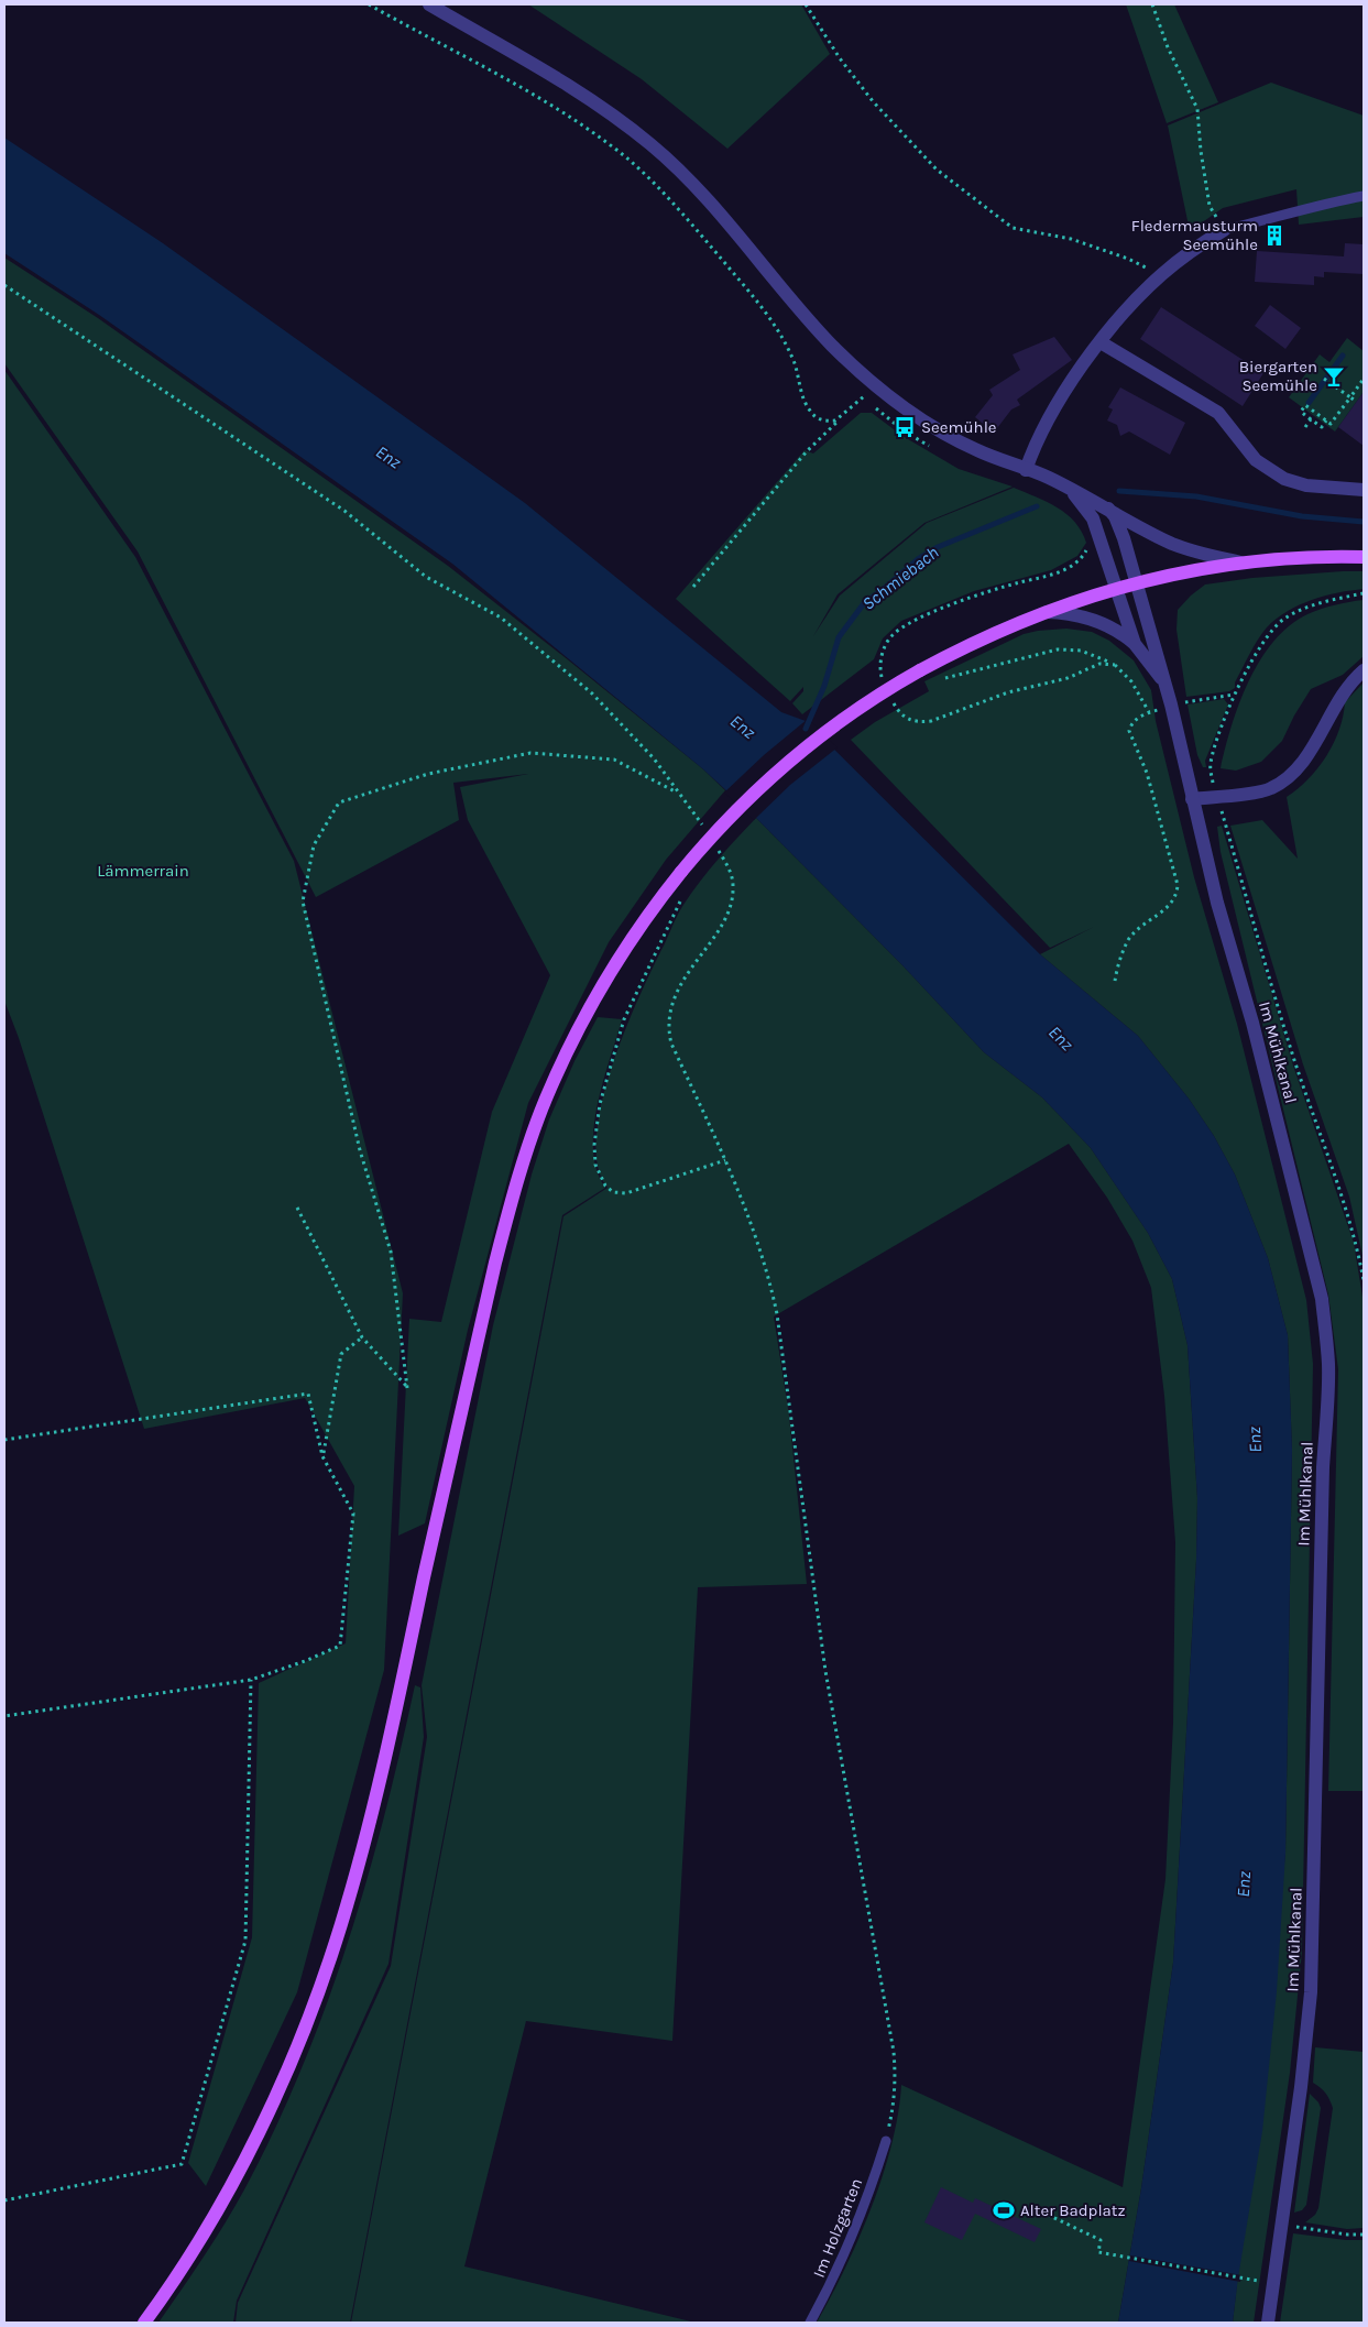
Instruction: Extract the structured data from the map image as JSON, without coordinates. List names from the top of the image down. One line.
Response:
{"streets":{"street":["Im Mühlkanal"],"lane":["Im Holzgarten"]},"water":["Enz","Schmiebach"],"parks":["Lämmerrain"],"places":{"building":["Fledermausturm Seemühle"],"bar":["Biergarten Seemühle"],"bus stop":["Seemühle"],"sports":["Alter Badplatz"]}}
